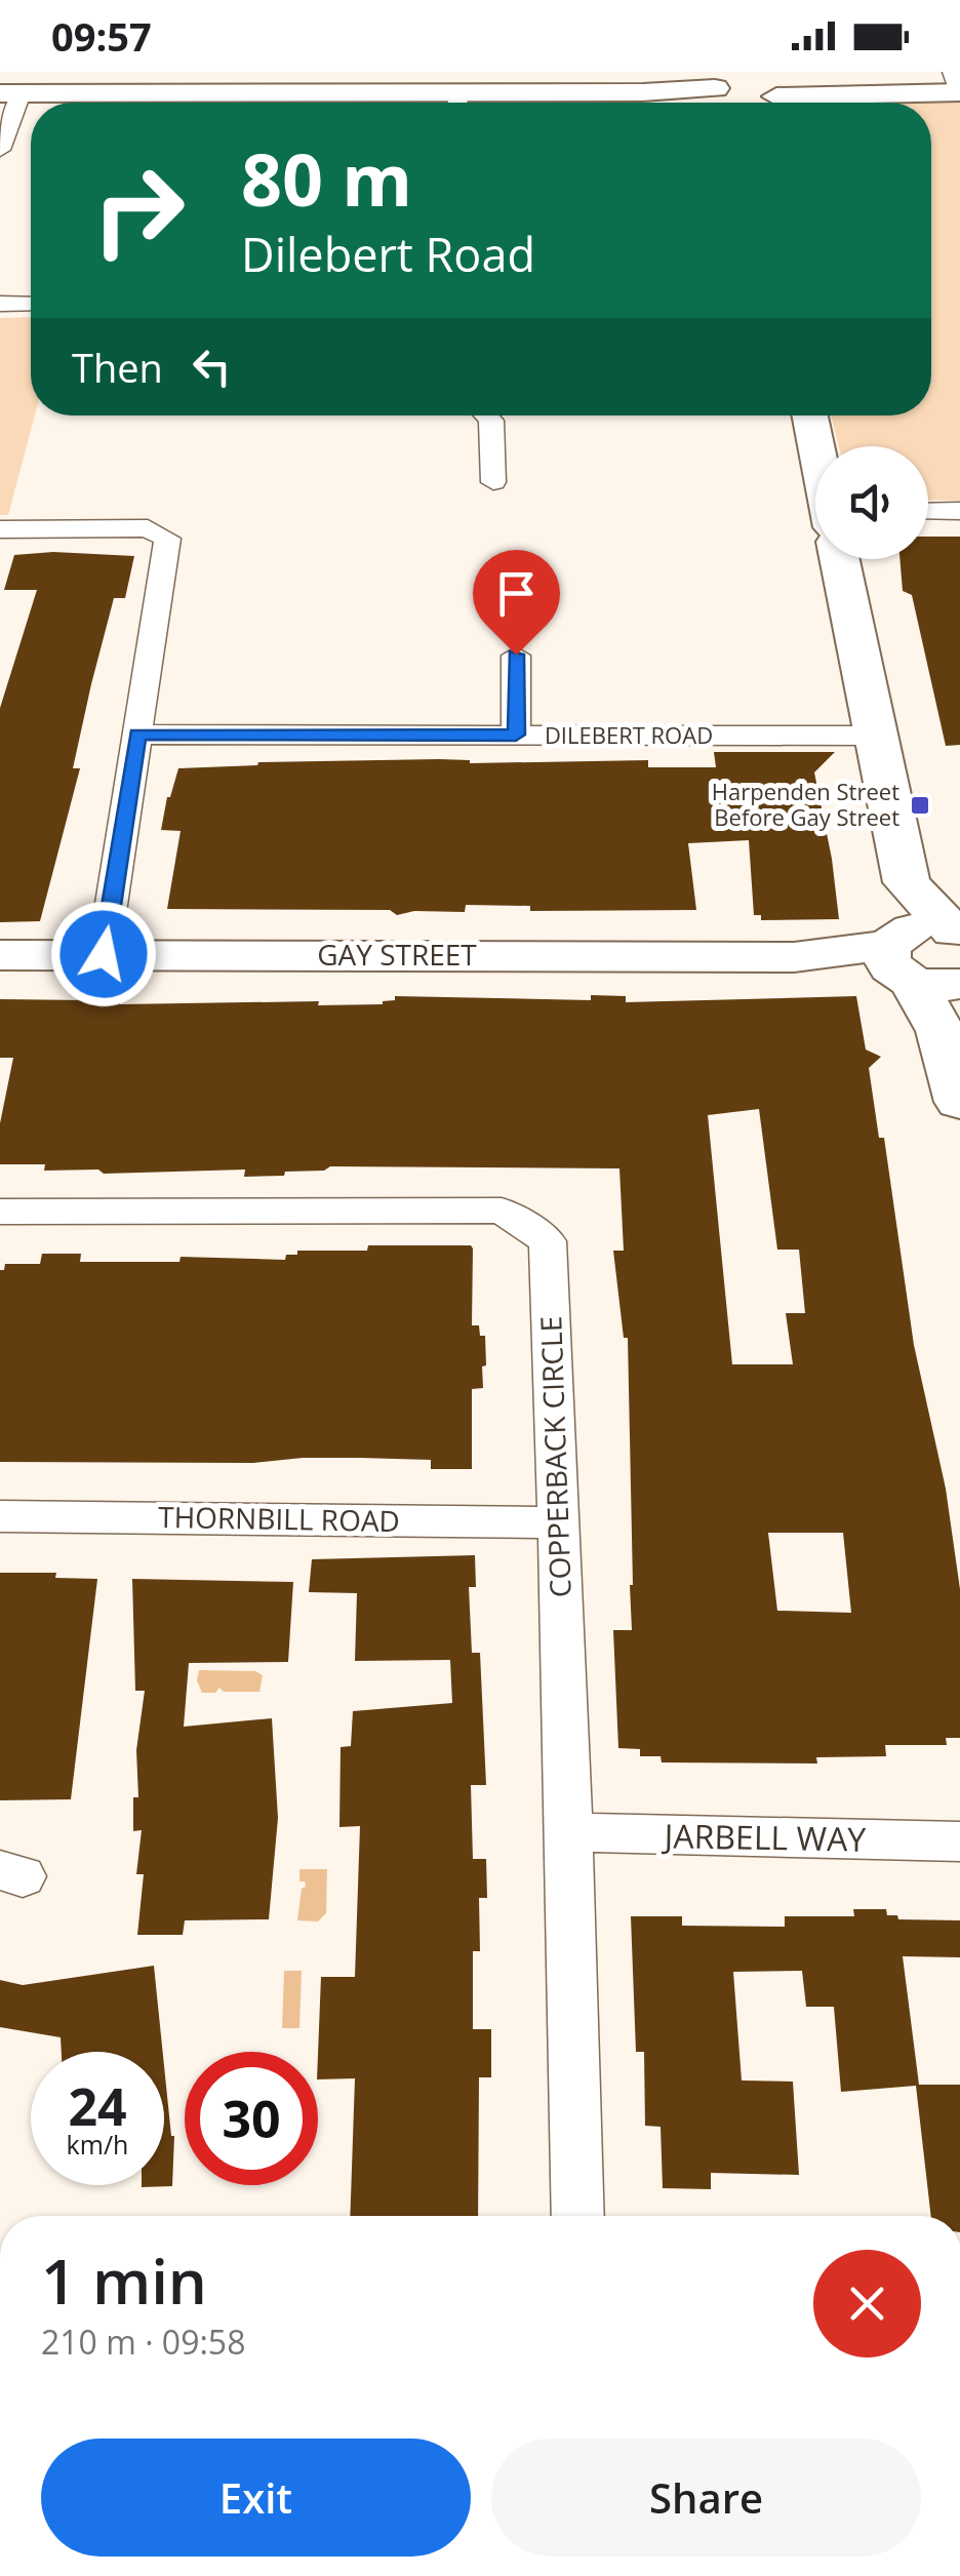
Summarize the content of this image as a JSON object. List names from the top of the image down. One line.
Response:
{"streets":{"street":["DILEBERT ROAD","GAY STREET","COPPERBACK CIRCLE","THORNBILL ROAD","JARBELL WAY"]},"crossings":[["COPPERBACK CIRCLE","THORNBILL ROAD"],["COPPERBACK CIRCLE","JARBELL WAY"]],"places":{"transit":["Harpenden Street Before Gay Street"]},"page":{"status":"09:57","turn":["80 m","Dilebert Road"],"then":"Then","speed":"24 km/h","limit":"30","heading":["1 min","210 m · 09:58"],"buttons":["Exit","Share"]}}
